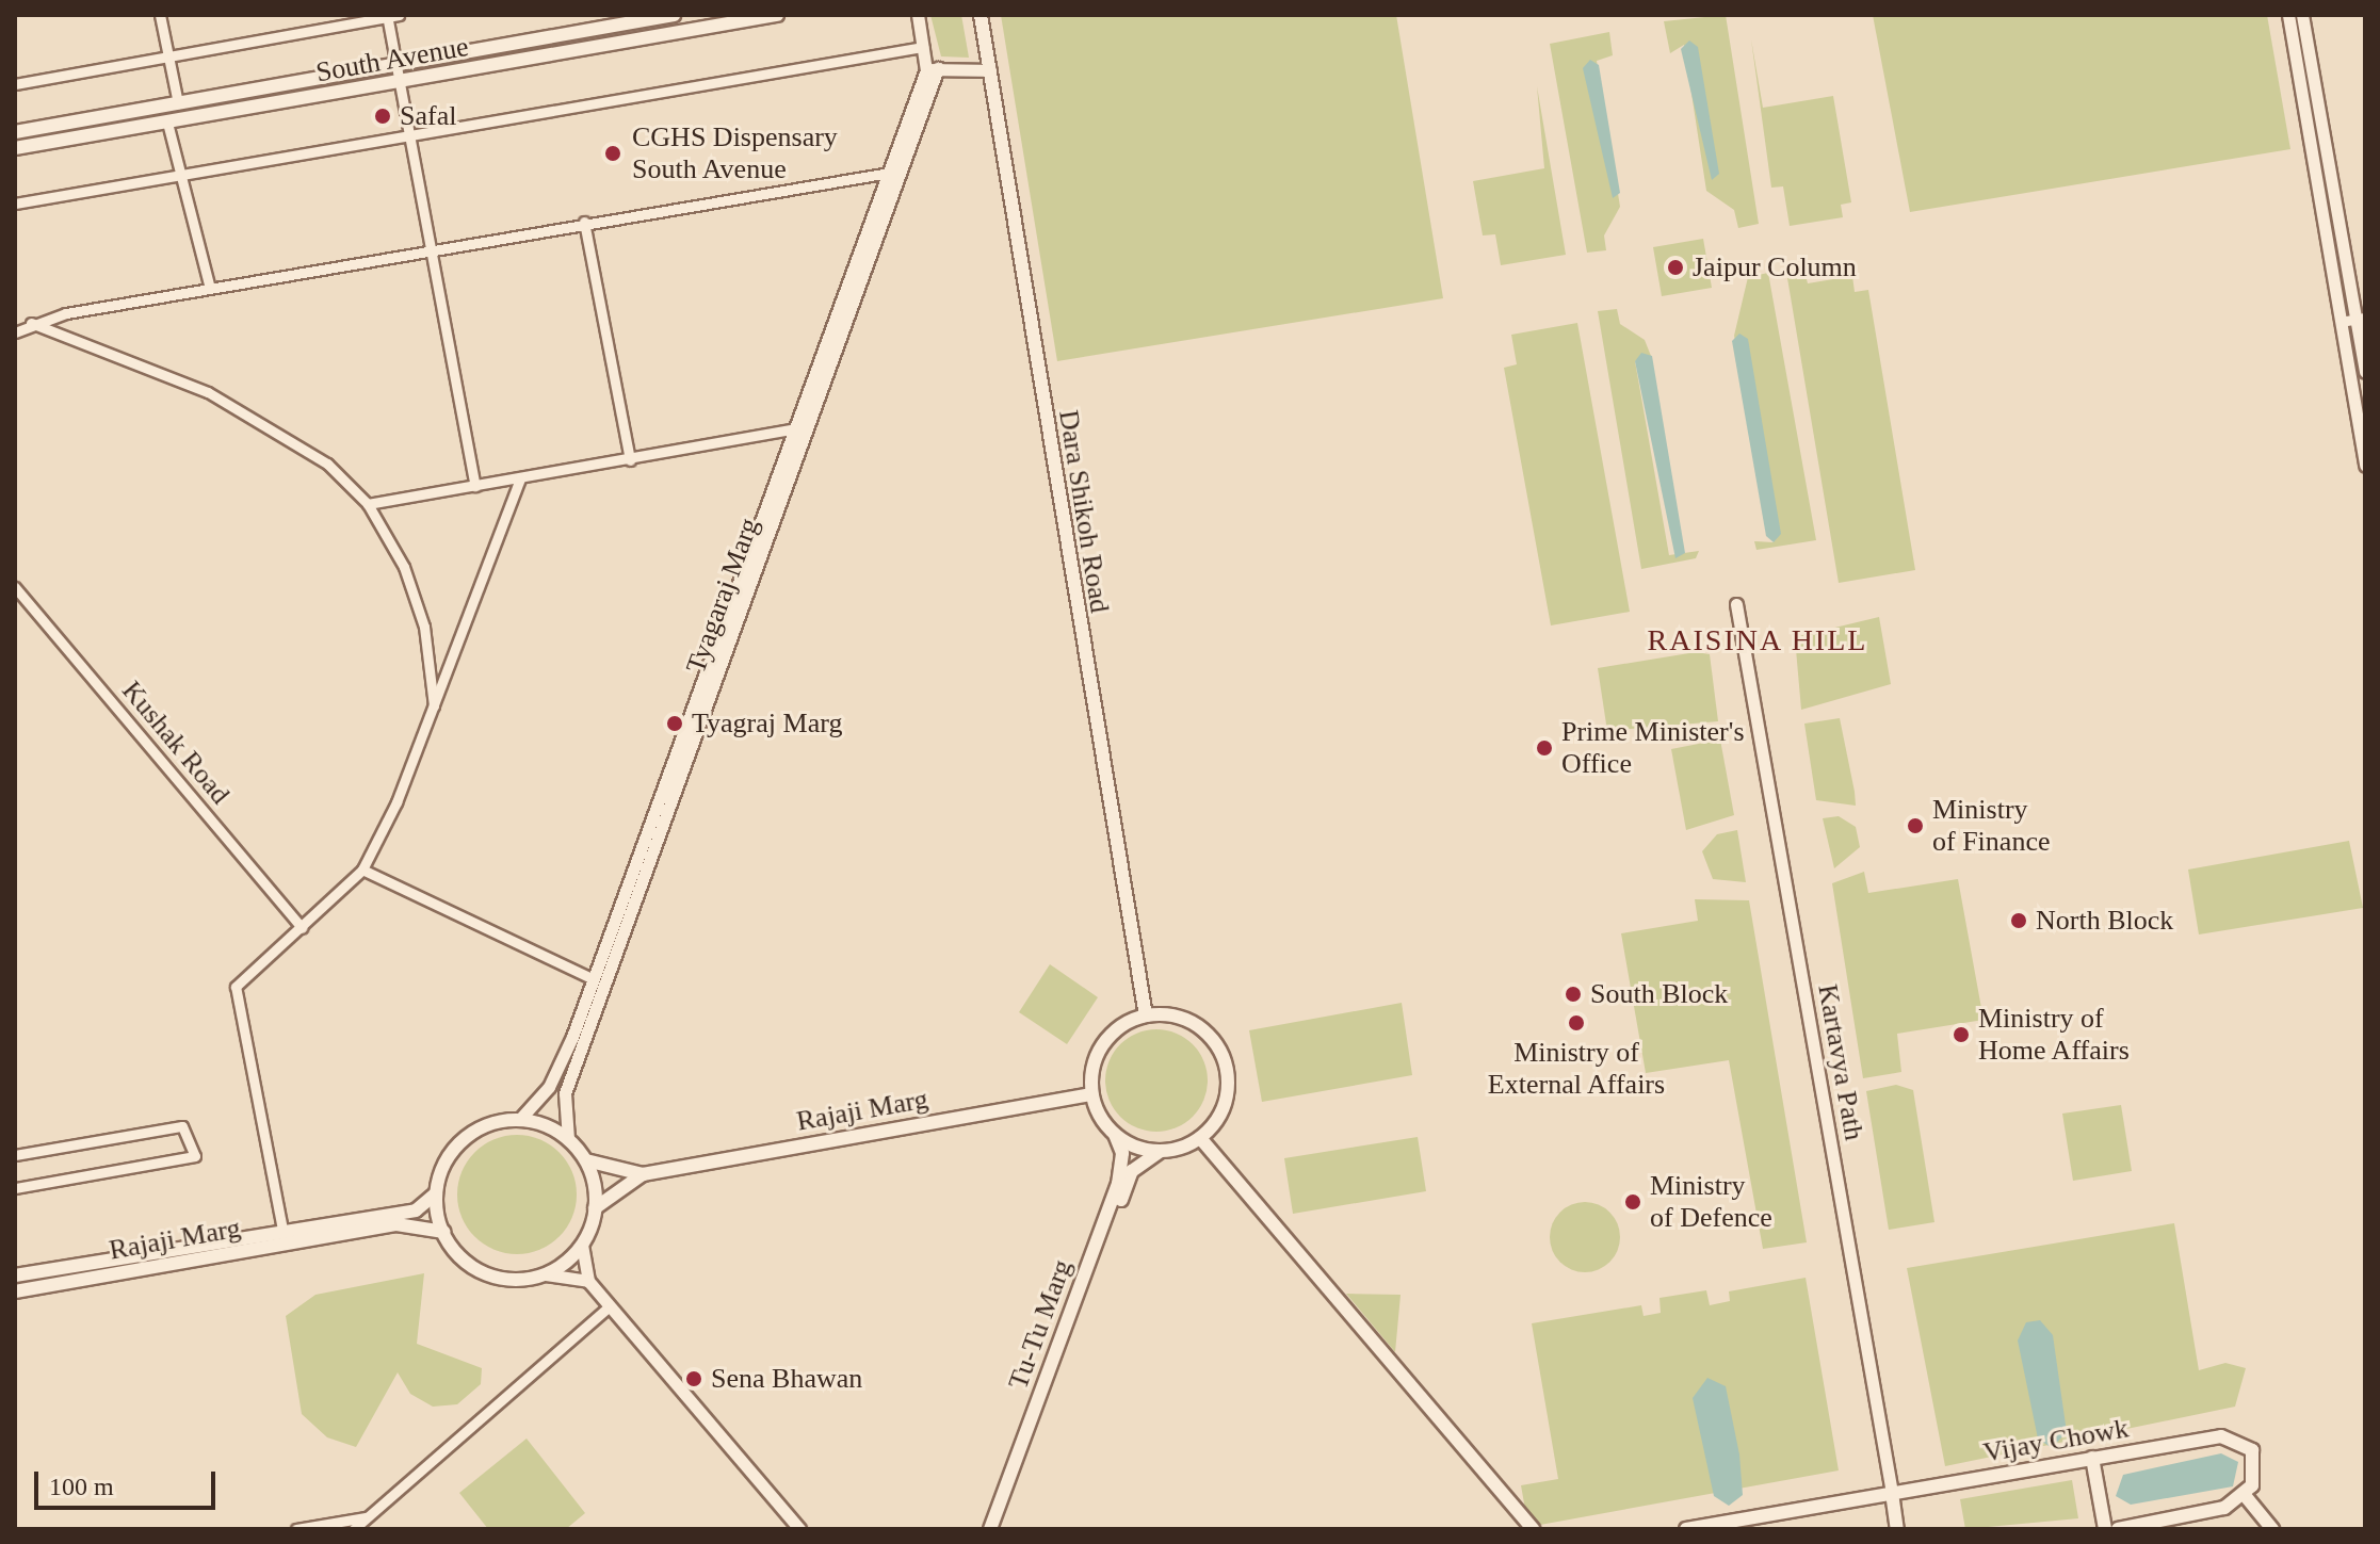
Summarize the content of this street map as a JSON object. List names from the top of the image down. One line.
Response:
{"streets":{"main road":["South Avenue","Dara Shikoh Road","Kartavya Path","Rajaji Marg","Tu-Tu Marg","Vijay Chowk"],"street":["Tyagaraj Marg","Kushak Road"]},"crossings":[["Dara Shikoh Road","Rajaji Marg"],["Dara Shikoh Road","Tu-Tu Marg"],["Tyagaraj Marg","Rajaji Marg"],["Kartavya Path","Vijay Chowk"],["Rajaji Marg","Tu-Tu Marg"]],"districts":["RAISINA HILL"],"places":["Safal","CGHS Dispensary South Avenue","Jaipur Column","Tyagraj Marg","Prime Minister's Office","Ministry of Finance","North Block","South Block","Ministry of External Affairs","Ministry of Home Affairs","Ministry of Defence","Sena Bhawan"],"scale_bar":"100 m"}
